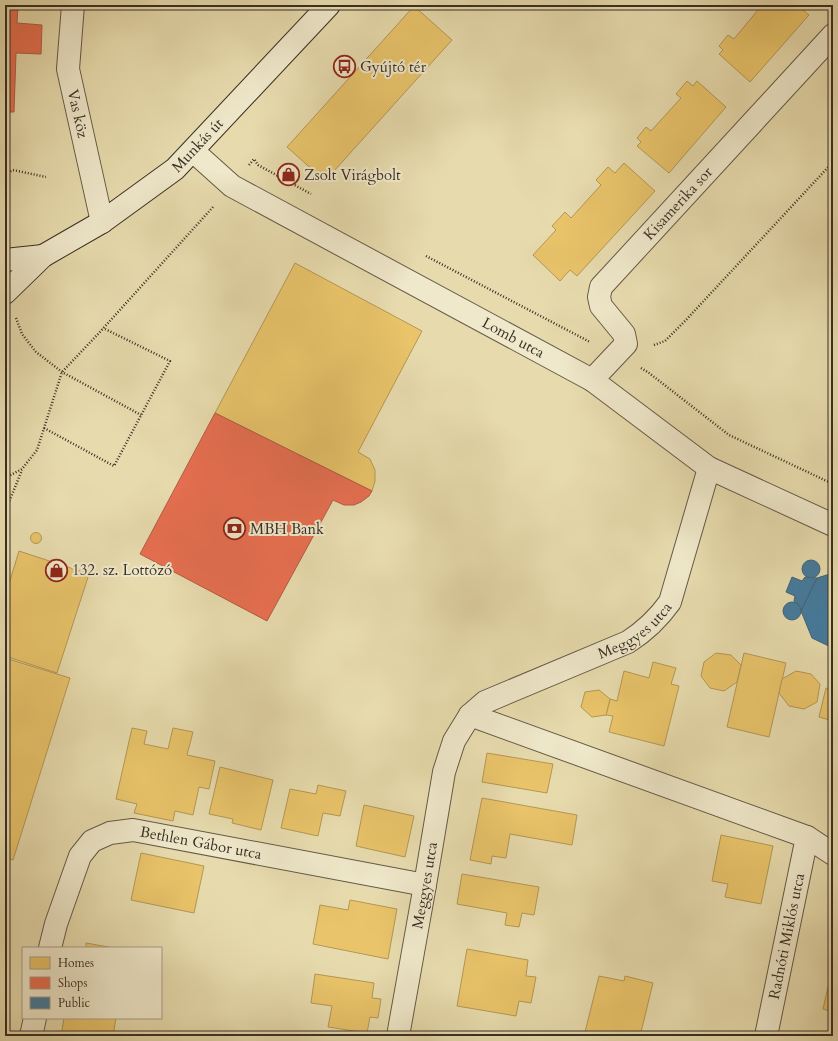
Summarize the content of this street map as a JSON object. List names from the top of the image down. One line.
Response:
{"streets":{"street":["Vas köz","Munkás út","Kisamerika sor","Lomb utca","Meggyes utca","Bethlen Gábor utca","Radnóti Miklós utca"]},"crossings":[["Vas köz","Munkás út"],["Munkás út","Lomb utca"],["Lomb utca","Meggyes utca"],["Meggyes utca","Bethlen Gábor utca"]],"places":{"bus stop":["Gyújtó tér"],"shop":["Zsolt Virágbolt","132. sz. Lottózó"],"bank":["MBH Bank"]},"legend":["Homes","Shops","Public"]}
